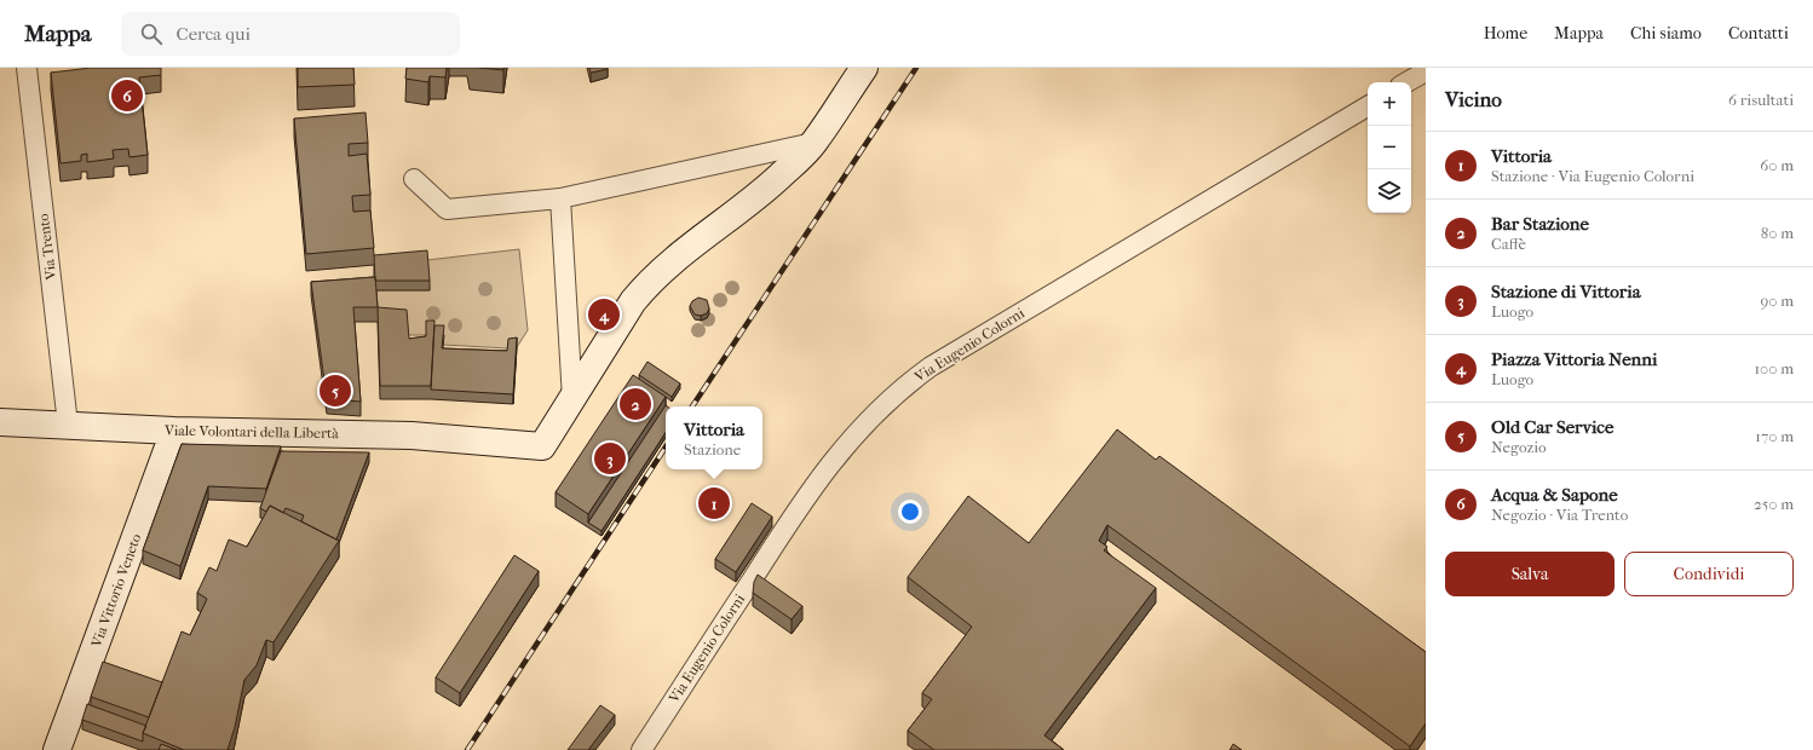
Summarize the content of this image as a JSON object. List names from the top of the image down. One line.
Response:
{"streets":{"street":["Via Trento","Via Eugenio Colorni","Viale Volontari della Libertà","Via Vittorio Veneto"]},"crossings":[["Via Trento","Viale Volontari della Libertà"],["Viale Volontari della Libertà","Via Vittorio Veneto"]],"page":{"header":"Mappa","search":"Cerca qui","nav":["Home","Mappa","Chi siamo","Contatti"],"heading":["Vicino","6 risultati"],"pins":["6","4","5","2","3","1"],"map_buttons":["+","−"],"list":[{"mark":"1","name":"Vittoria","note":"Stazione · Via Eugenio Colorni","value":"60 m"},{"mark":"2","name":"Bar Stazione","note":"Caffè","value":"80 m"},{"mark":"3","name":"Stazione di Vittoria","note":"Luogo","value":"90 m"},{"mark":"4","name":"Piazza Vittoria Nenni","note":"Luogo","value":"100 m"},{"mark":"5","name":"Old Car Service","note":"Negozio","value":"170 m"},{"mark":"6","name":"Acqua & Sapone","note":"Negozio · Via Trento","value":"250 m"}],"popup":["Vittoria","Stazione"],"buttons":["Salva","Condividi"]}}
